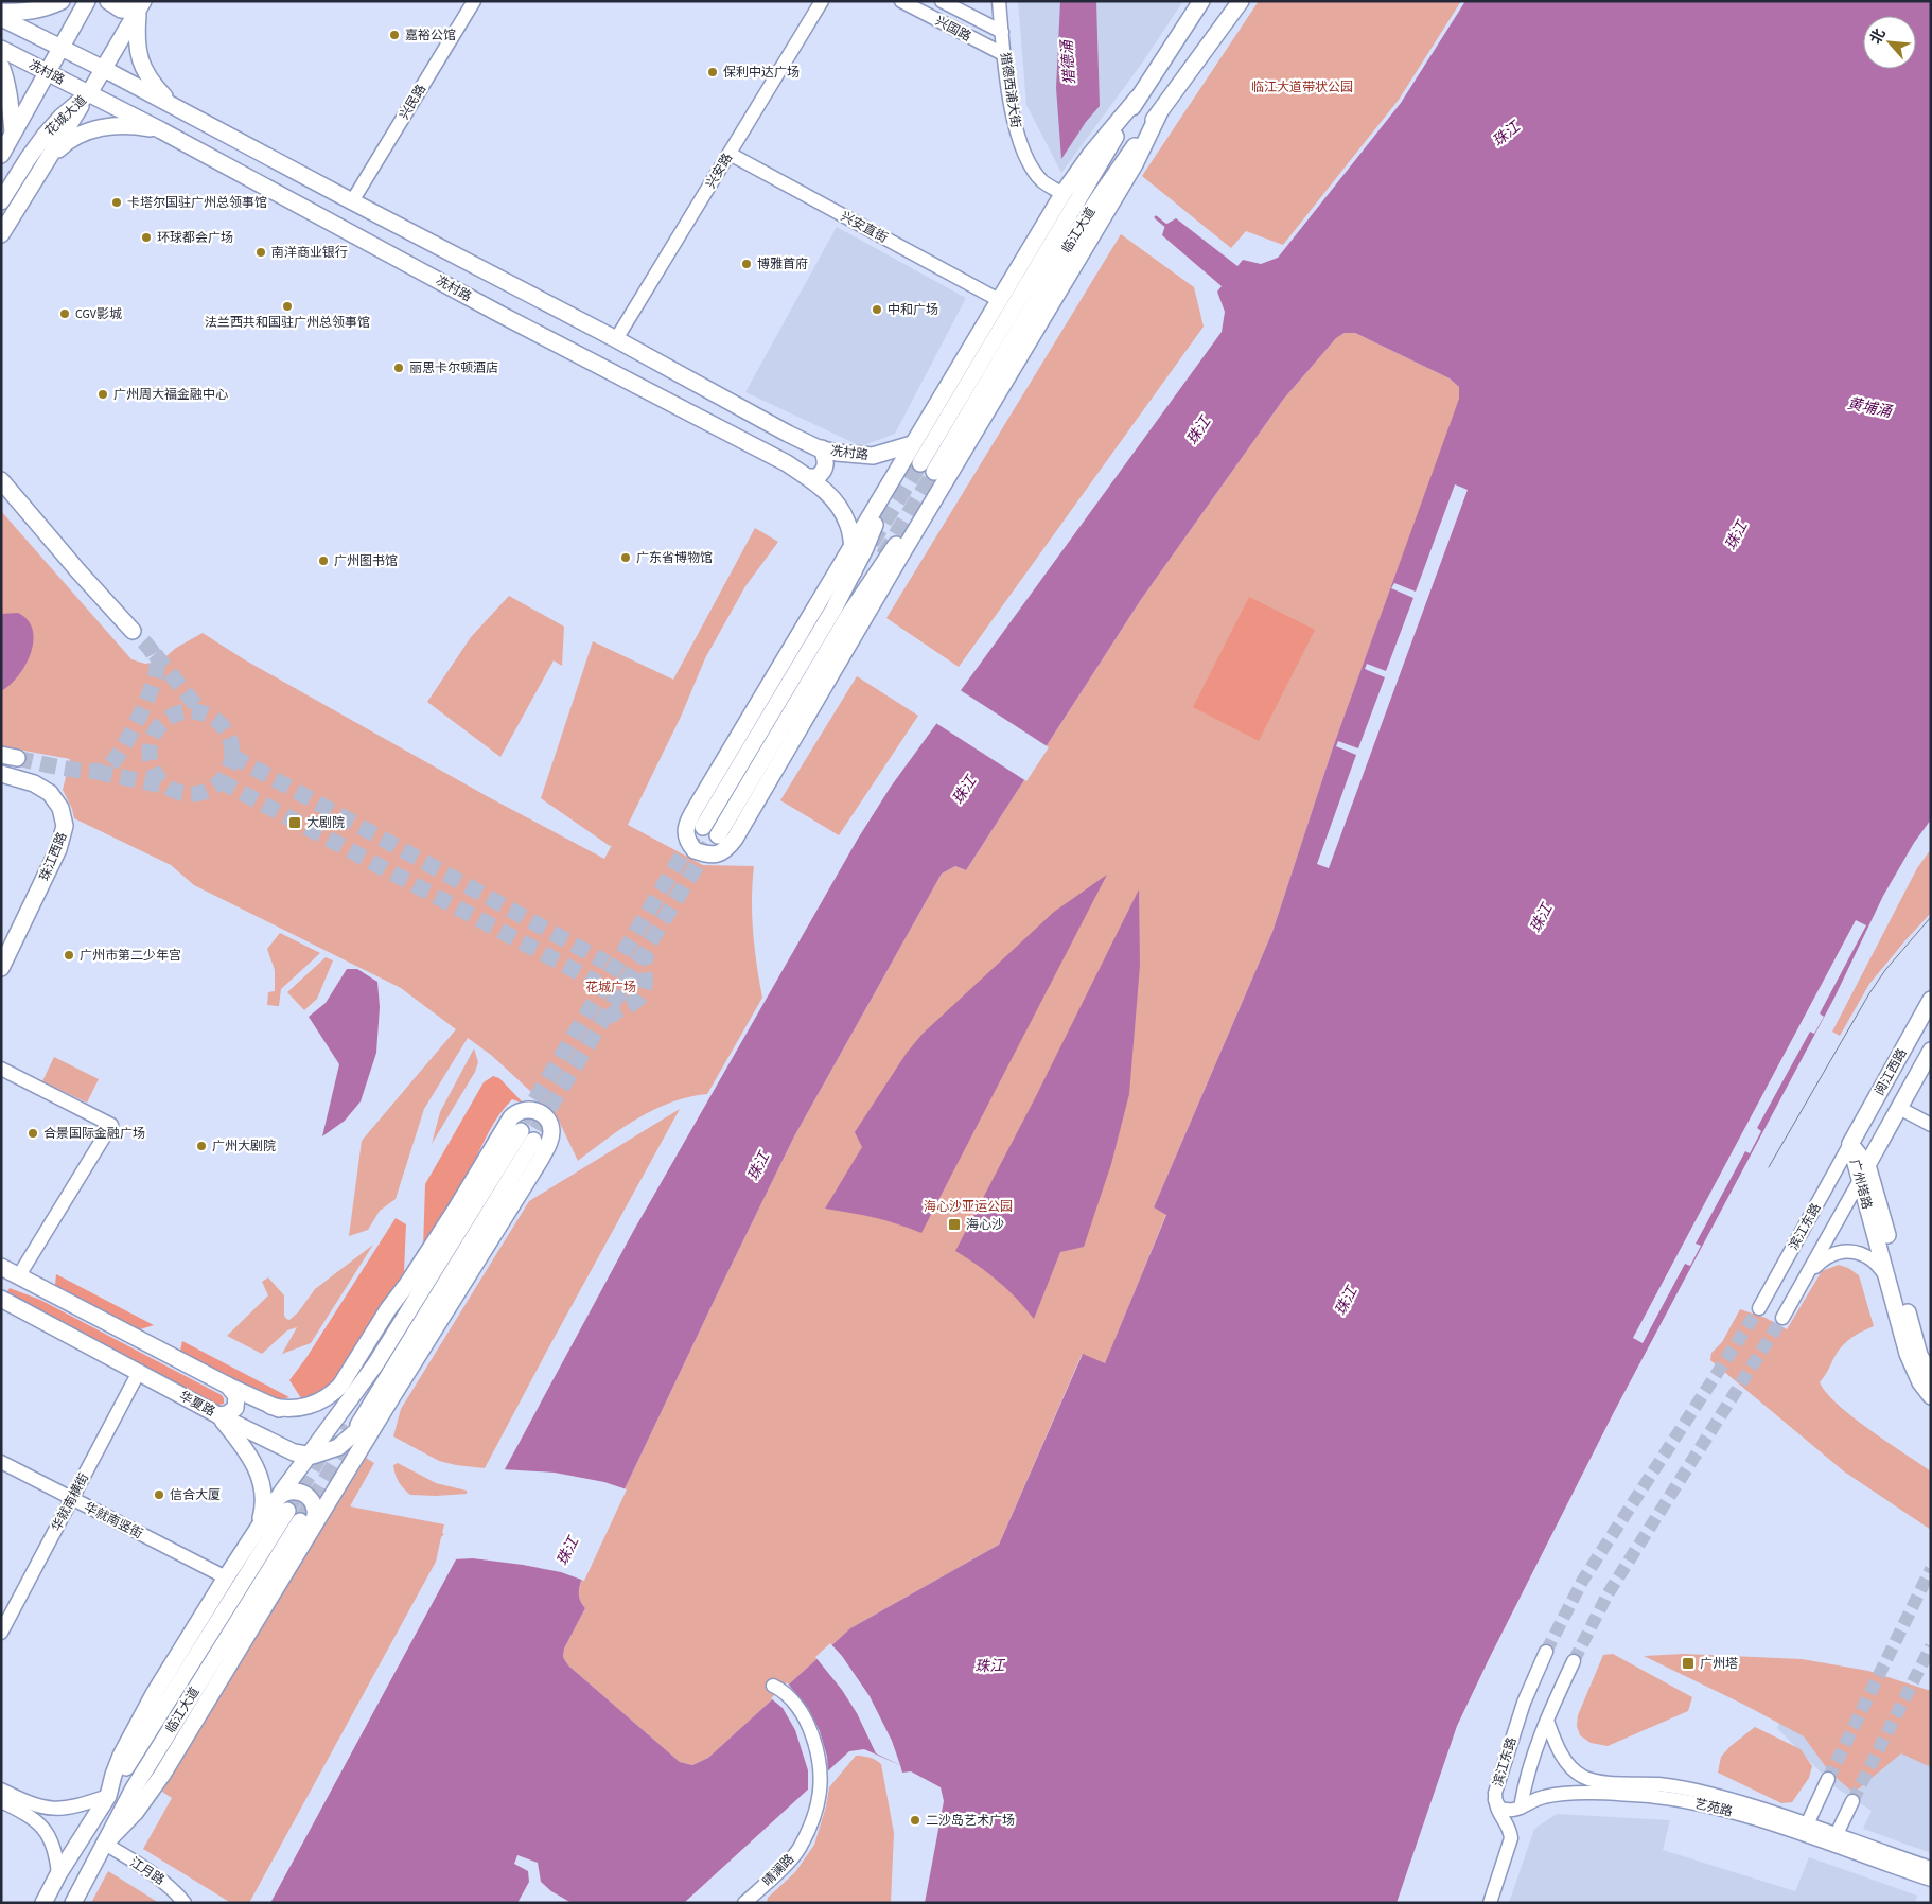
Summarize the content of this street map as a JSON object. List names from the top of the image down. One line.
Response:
{"streets":{"main road":["冼村路","花城大道","临江大道","珠江西路","阅江西路","广州塔路","华夏路"],"street":["兴国路","猎德西浦大街","兴民路","兴安路","兴安直街","滨江东路","华就南横街","华就南竖街","艺苑路","晴澜路","江月路"]},"crossings":[["兴国路","猎德西浦大街"],["冼村路","兴民路"],["冼村路","花城大道"],["冼村路","兴安路"],["兴安路","兴安直街"],["阅江西路","广州塔路"],["阅江西路","滨江东路"],["广州塔路","滨江东路"],["华夏路","华就南横街"],["华就南横街","华就南竖街"]],"water":["猎德涌","珠江","黄埔涌"],"parks":["临江大道带状公园","花城广场","海心沙亚运公园"],"places":{"other":["嘉裕公馆","保利中达广场","卡塔尔国驻广州总领事馆","环球都会广场","南洋商业银行","博雅首府","法兰西共和国驻广州总领事馆","中和广场","CGV影城","丽思卡尔顿酒店","广州周大福金融中心","广东省博物馆","广州图书馆","广州市第二少年宫","合景国际金融广场","广州大剧院","信合大厦","二沙岛艺术广场"],"transit":["大剧院","海心沙","广州塔"]},"north":"top left"}
